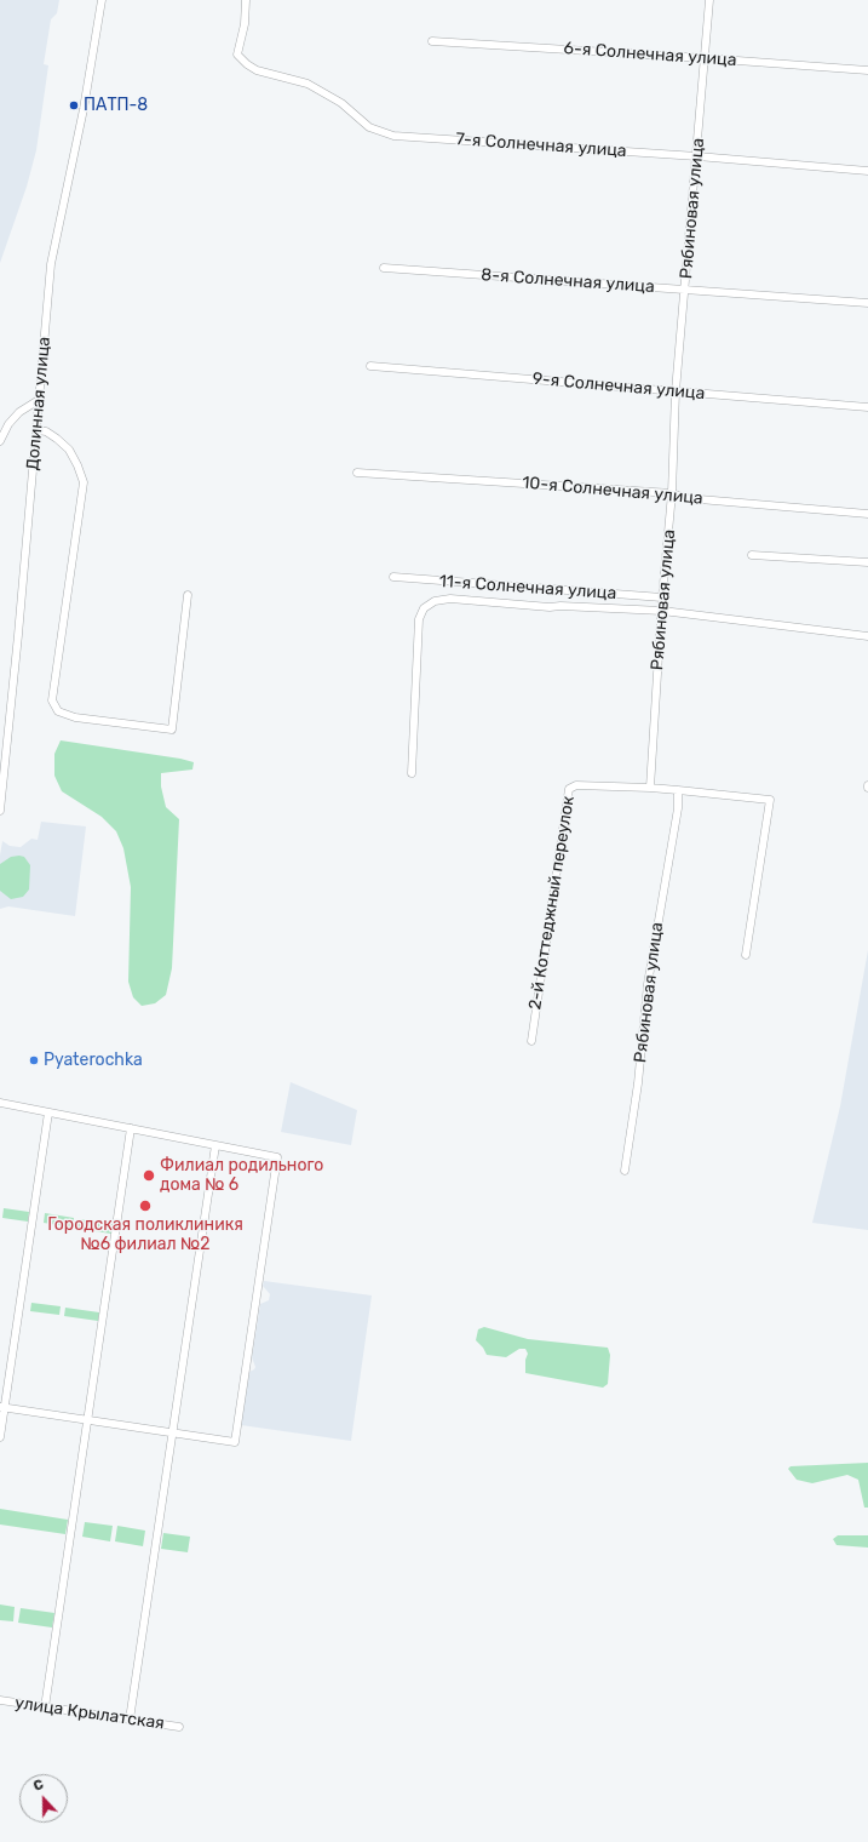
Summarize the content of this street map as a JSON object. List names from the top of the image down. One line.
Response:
{"streets":{"street":["6-я Солнечная улица","7-я Солнечная улица","Рябиновая улица","8-я Солнечная улица","9-я Солнечная улица","Долинная улица","10-я Солнечная улица","11-я Солнечная улица","2-й Коттеджный переулок","улица Крылатская"]},"crossings":[["6-я Солнечная улица","Рябиновая улица"],["7-я Солнечная улица","Рябиновая улица"],["Рябиновая улица","8-я Солнечная улица"],["Рябиновая улица","9-я Солнечная улица"],["Рябиновая улица","10-я Солнечная улица"],["Рябиновая улица","11-я Солнечная улица"],["Рябиновая улица","2-й Коттеджный переулок"]],"places":["ПАТП-8","Pyaterochka","Филиал родильного дома № 6","Городская поликлиникя №6 филиал №2"],"north":"top"}
